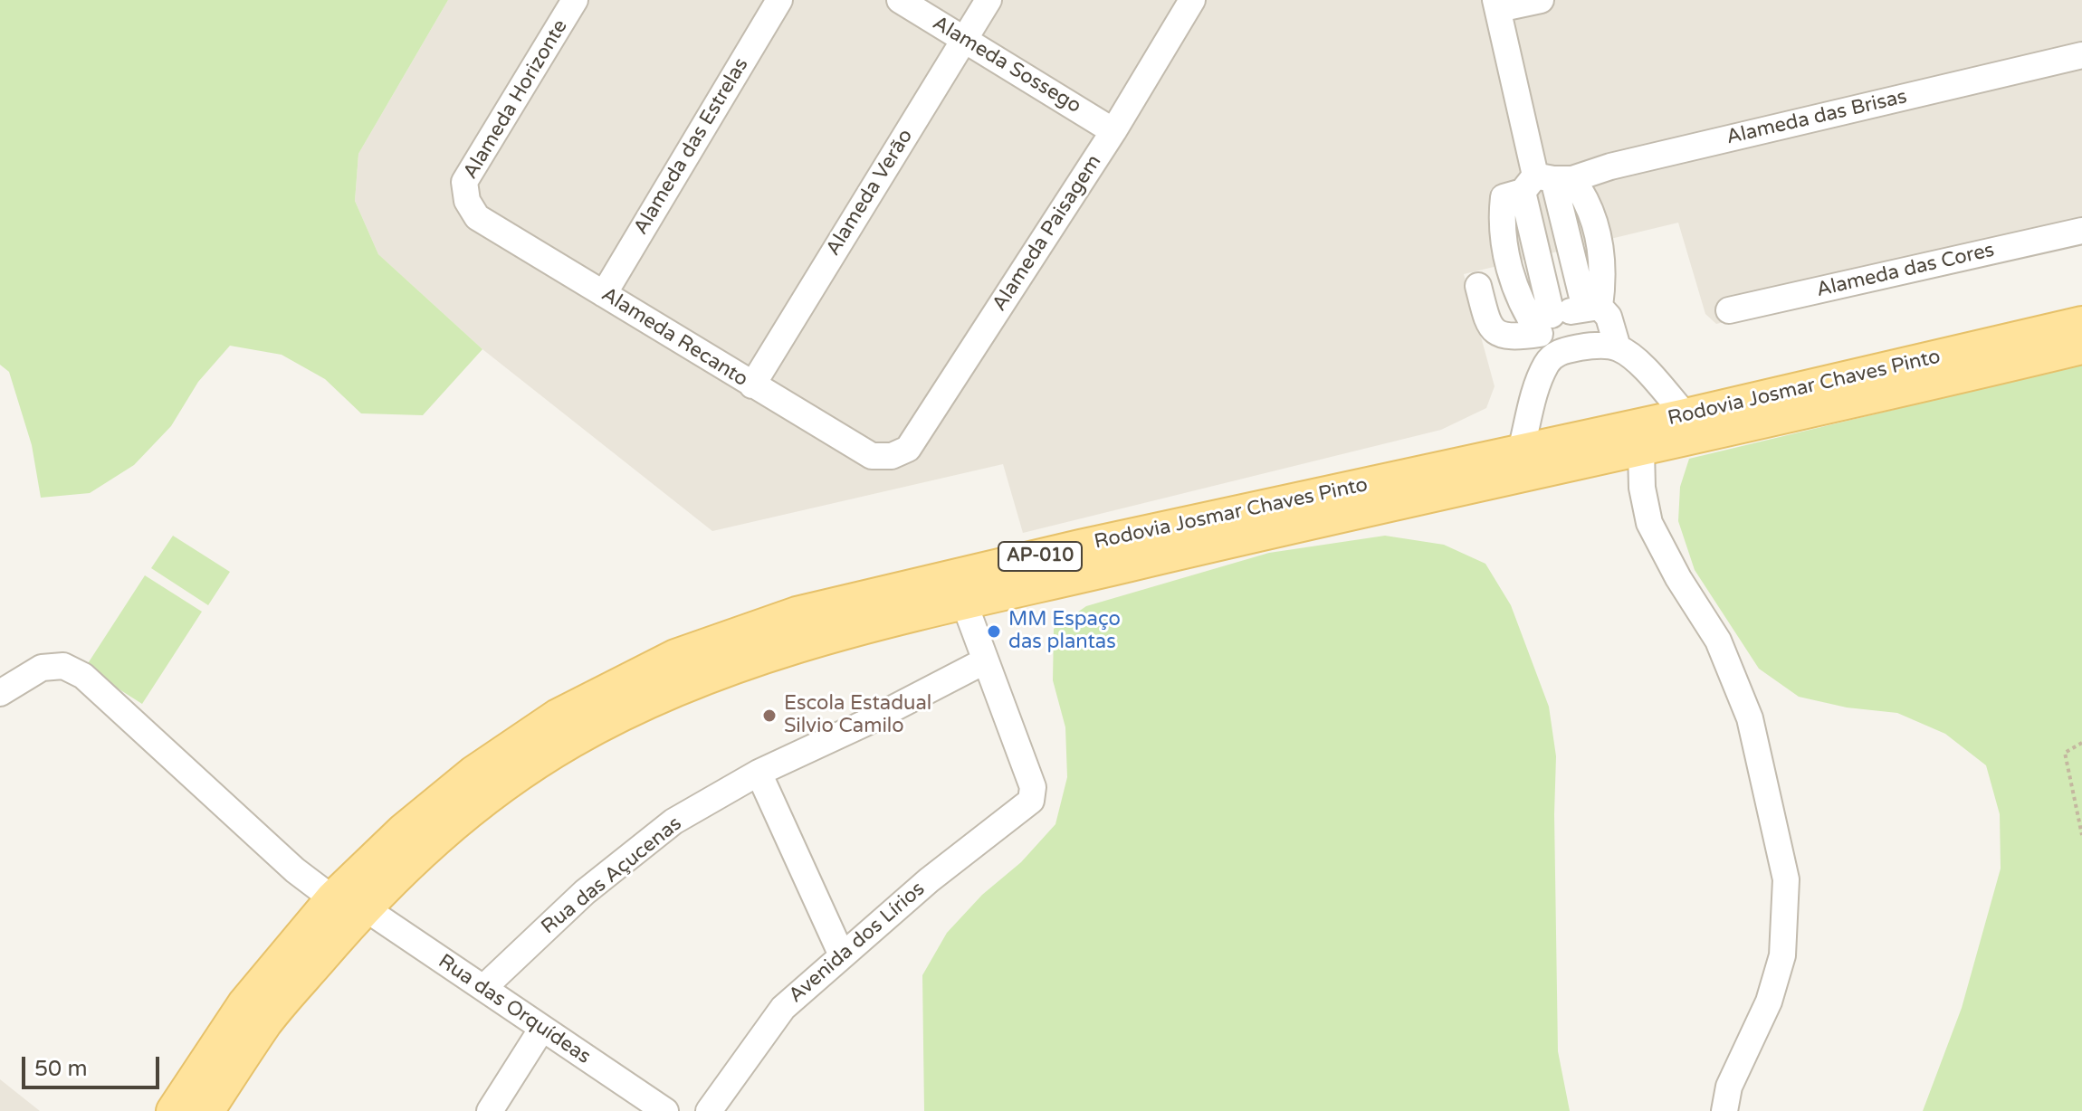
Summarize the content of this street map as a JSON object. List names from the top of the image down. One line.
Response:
{"streets":{"main road":["Rodovia Josmar Chaves Pinto","AP-010"],"street":["Alameda Sossego","Alameda Horizonte","Alameda das Brisas","Alameda das Estrelas","Alameda Verão","Alameda Paisagem","Alameda das Cores","Alameda Recanto","Rua das Açucenas","Avenida dos Lírios","Rua das Orquídeas"]},"crossings":[["Alameda Sossego","Alameda Verão"],["Alameda Sossego","Alameda Paisagem"],["Alameda Horizonte","Alameda Recanto"],["Alameda das Estrelas","Alameda Recanto"],["Alameda Verão","Alameda Recanto"],["Alameda Paisagem","Alameda Recanto"],["Rodovia Josmar Chaves Pinto","Rua das Orquídeas"],["Rua das Açucenas","Avenida dos Lírios"],["Rua das Açucenas","Rua das Orquídeas"]],"places":["MM Espaço das plantas","Escola Estadual Silvio Camilo"],"scale_bar":"50 m"}
